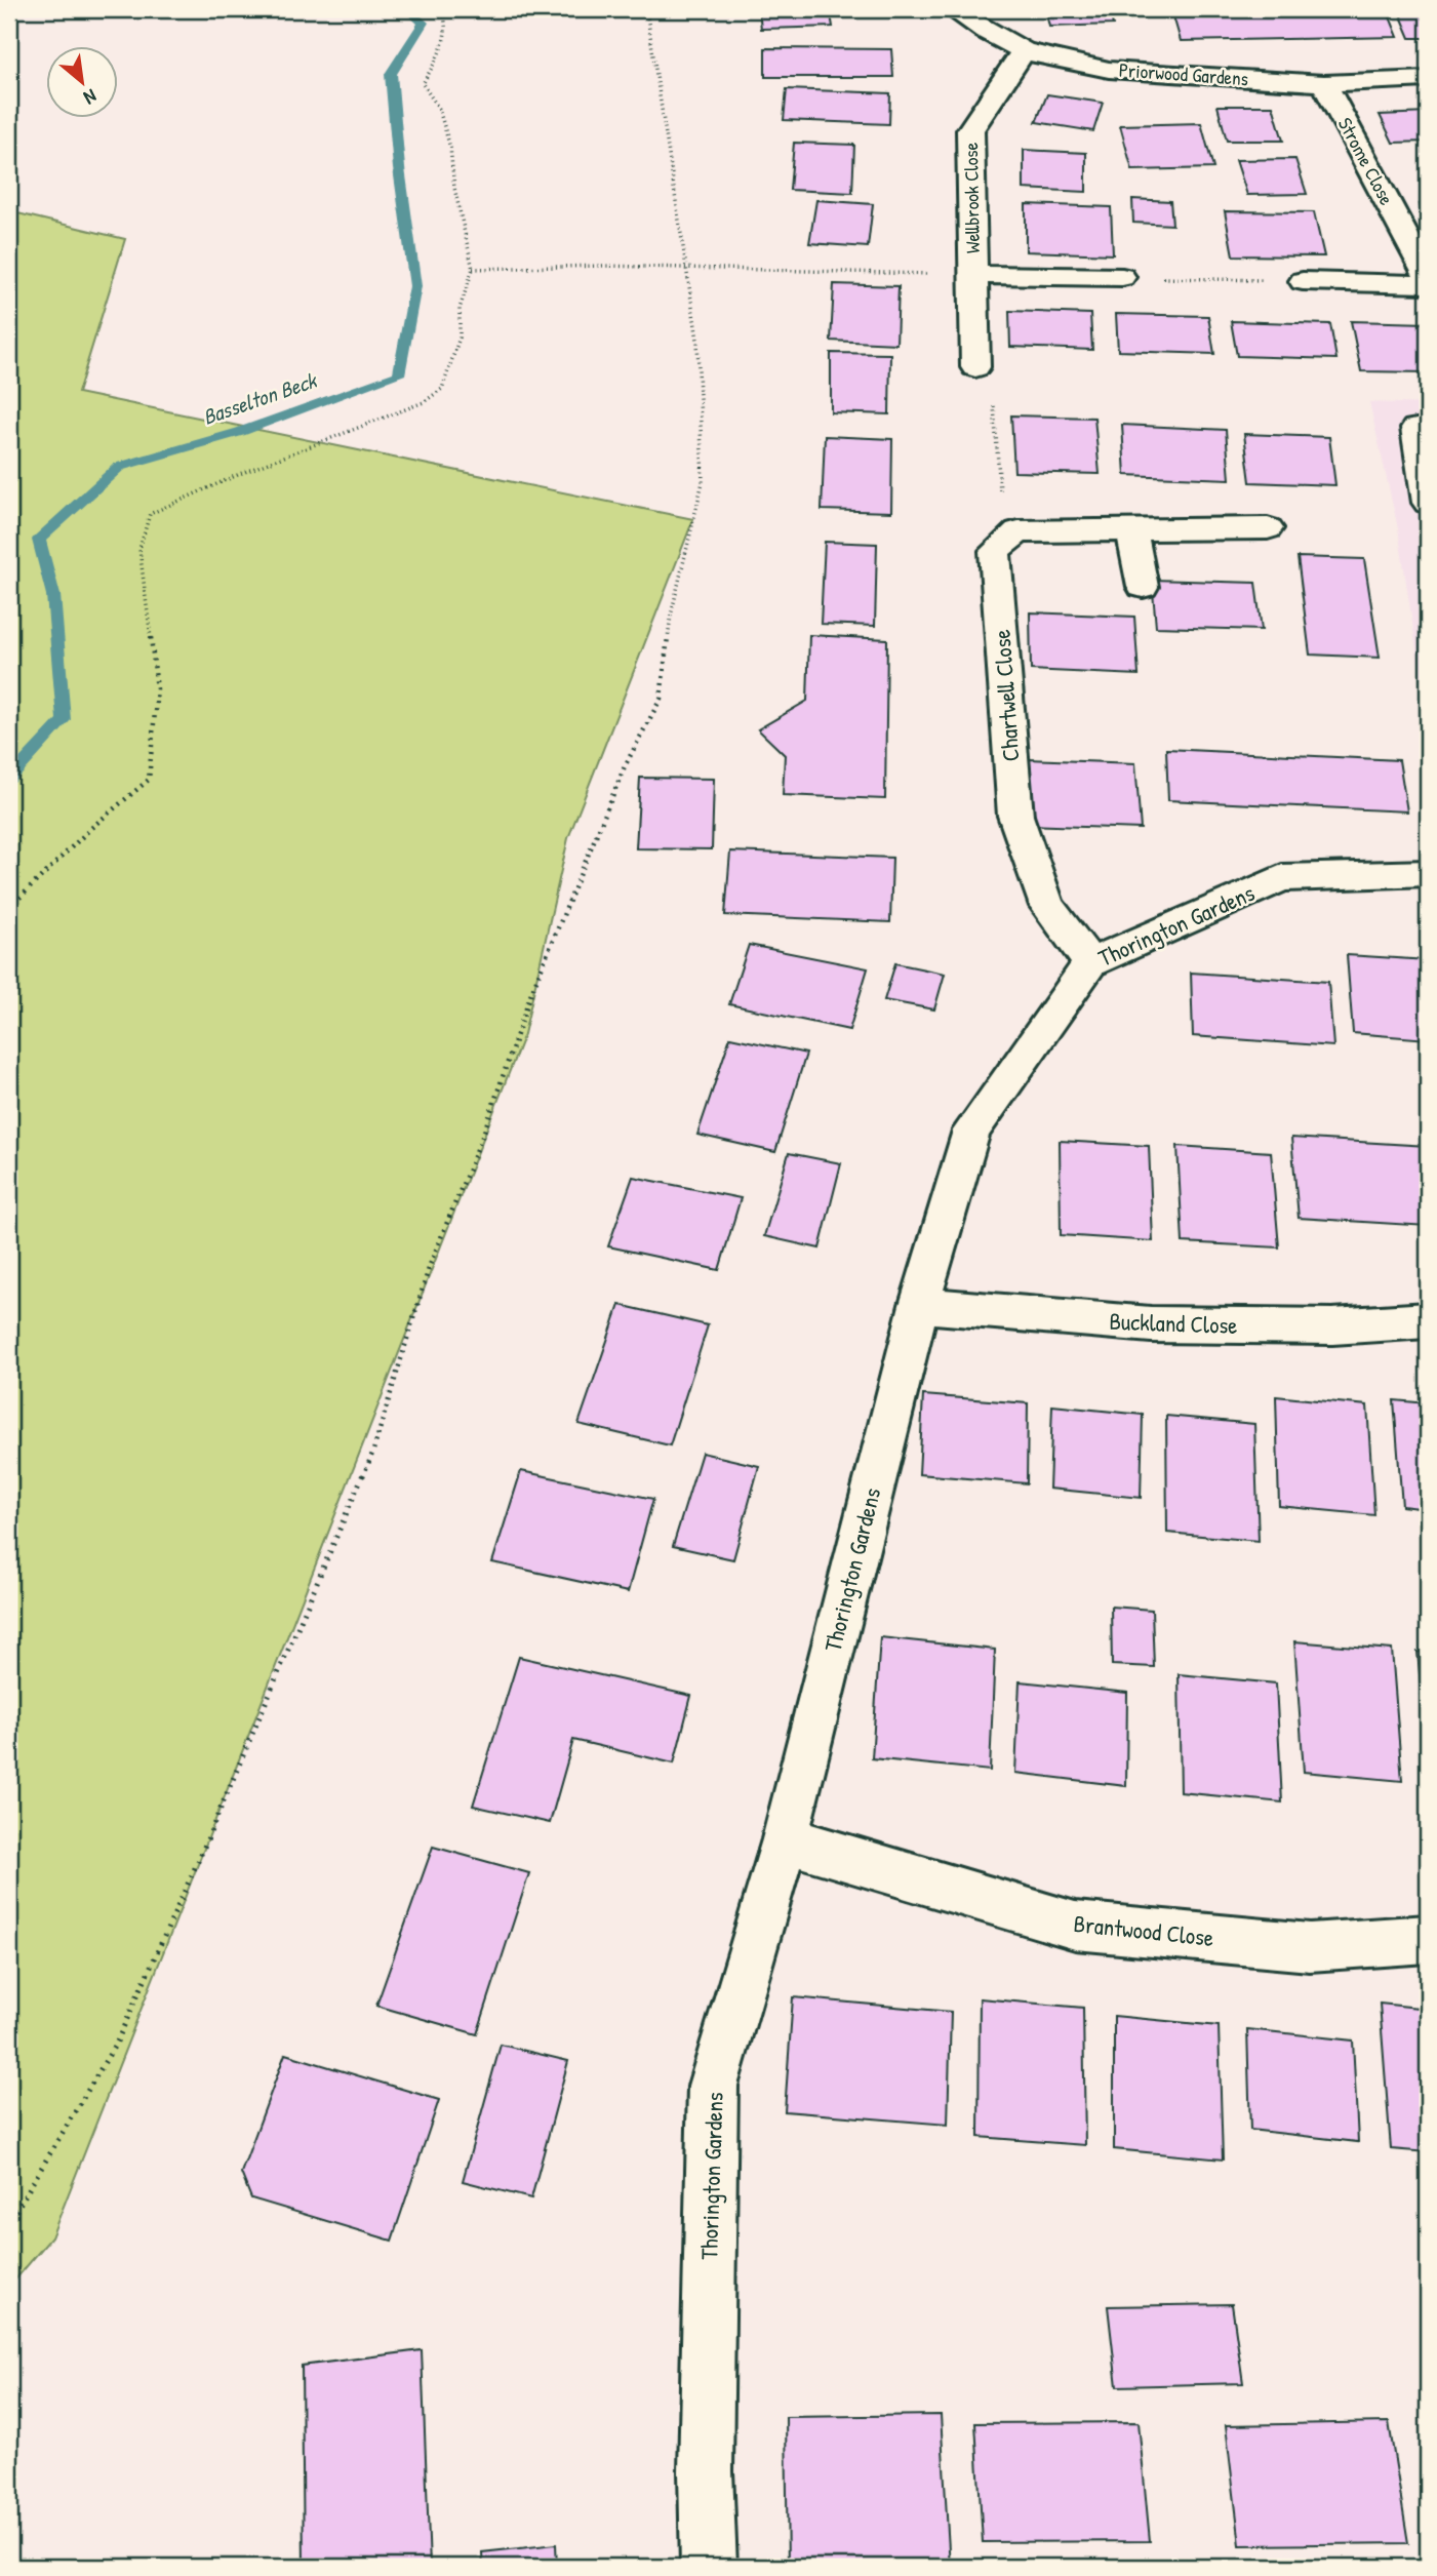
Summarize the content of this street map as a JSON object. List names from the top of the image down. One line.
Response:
{"streets":{"street":["Priorwood Gardens","Strome Close","Wellbrook Close","Chartwell Close","Thorington Gardens","Buckland Close","Brantwood Close"]},"crossings":[["Priorwood Gardens","Strome Close"],["Priorwood Gardens","Wellbrook Close"],["Chartwell Close","Thorington Gardens"],["Thorington Gardens","Buckland Close"],["Thorington Gardens","Brantwood Close"]],"water":["Basselton Beck"],"north":"bottom right"}
